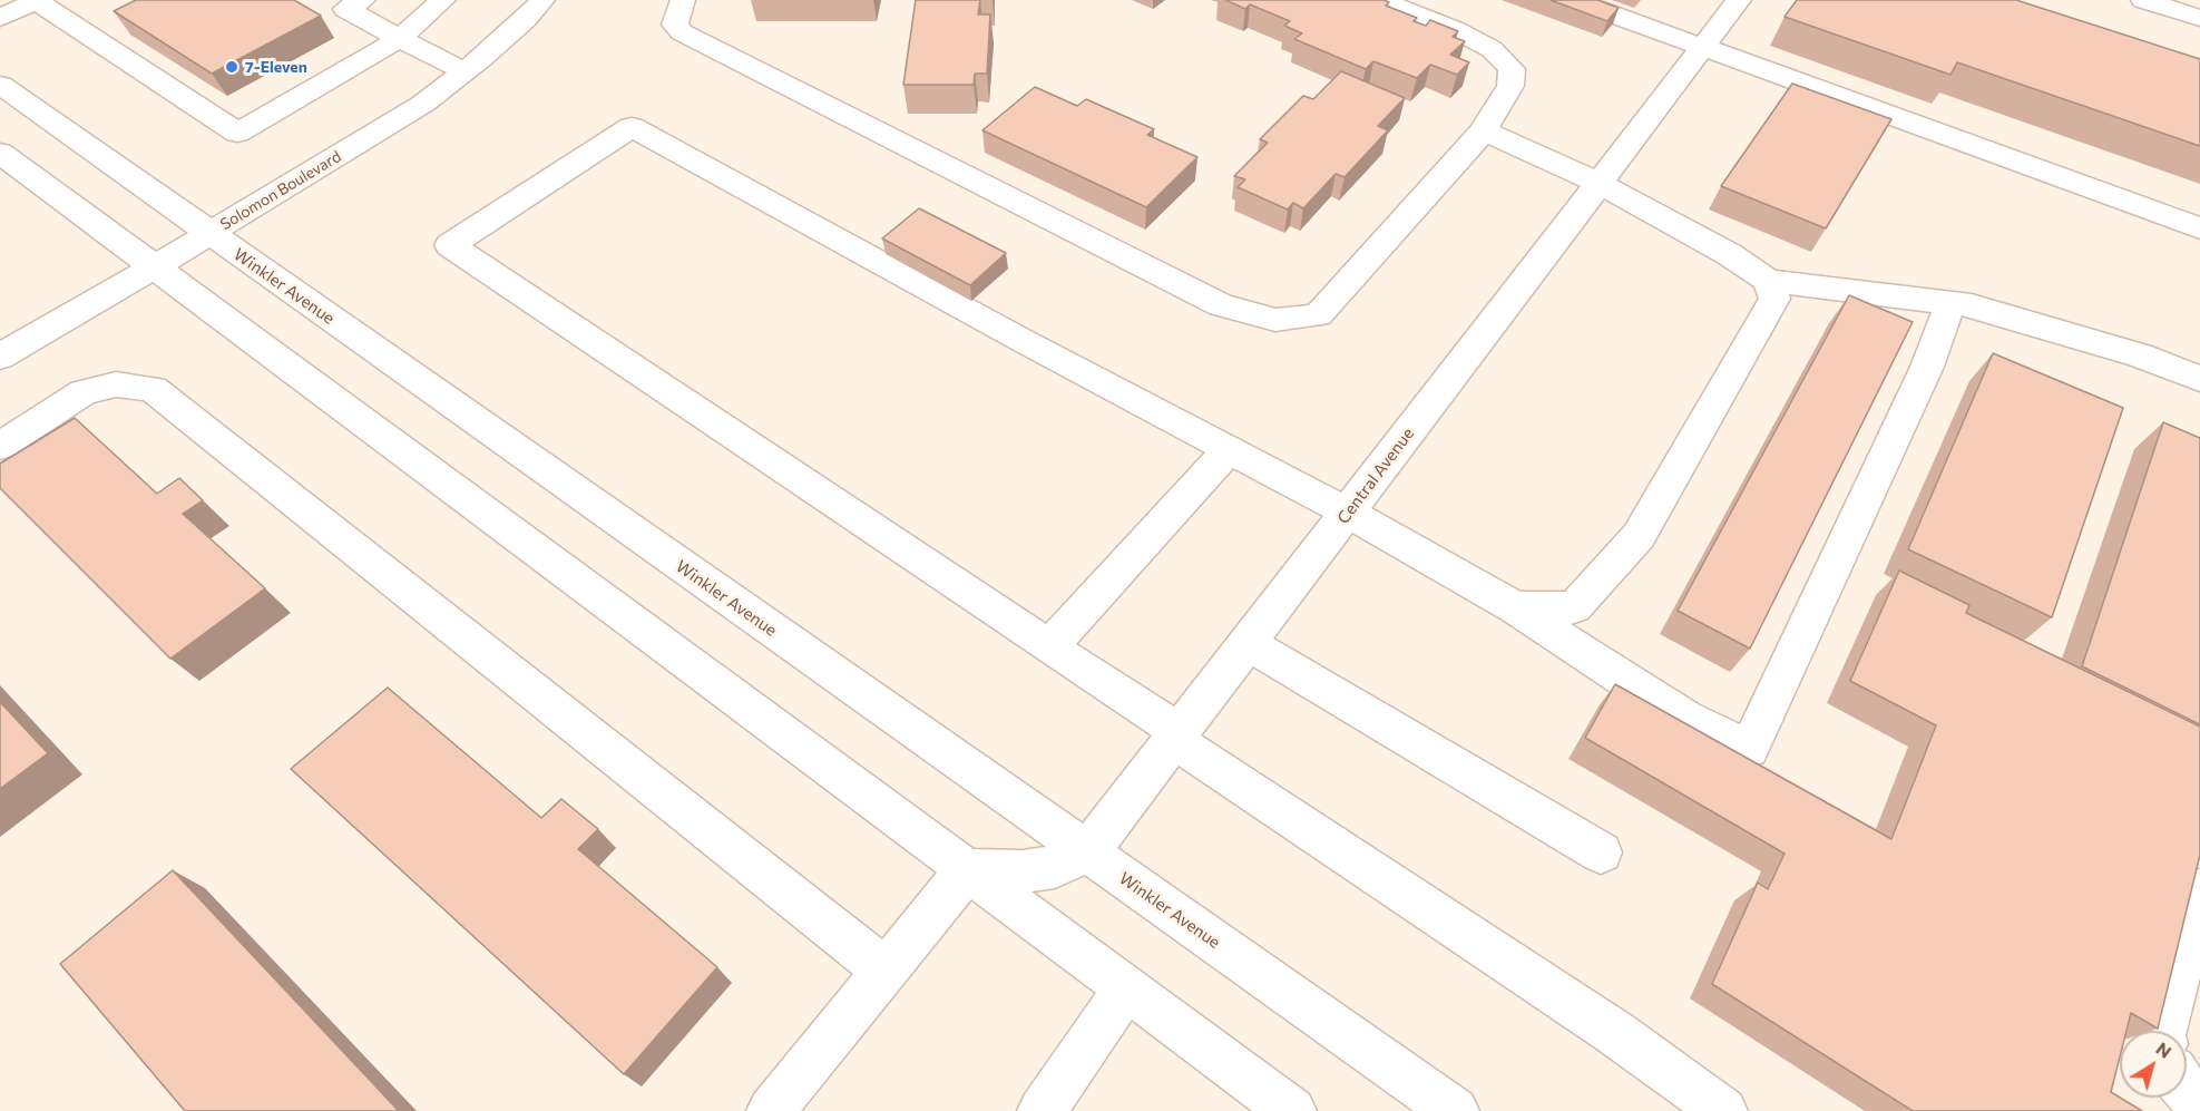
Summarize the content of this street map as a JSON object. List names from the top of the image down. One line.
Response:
{"streets":{"street":["Solomon Boulevard","Winkler Avenue","Central Avenue"]},"crossings":[["Solomon Boulevard","Winkler Avenue"],["Winkler Avenue","Central Avenue"]],"places":["7-Eleven"],"north":"top right"}
